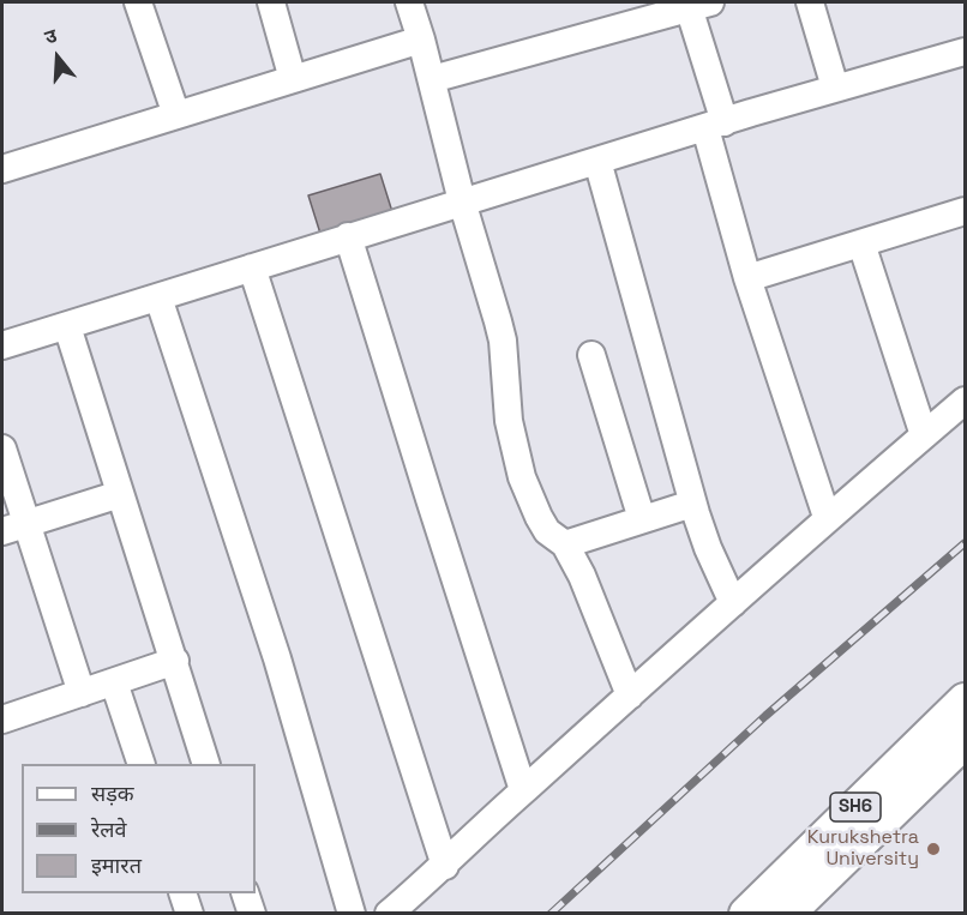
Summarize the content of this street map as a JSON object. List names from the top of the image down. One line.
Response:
{"streets":{"main road":["SH6"]},"places":["Kurukshetra University"],"legend":["सड़क","रेलवे","इमारत"],"north":"top"}
